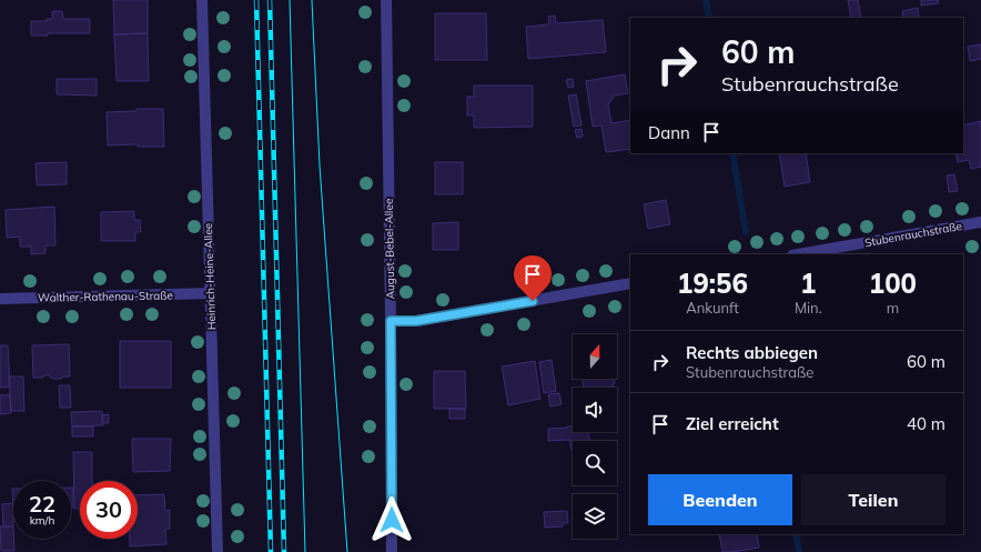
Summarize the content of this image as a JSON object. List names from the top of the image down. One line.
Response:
{"streets":{"street":["Stubenrauchstraße","August-Bebel-Allee","Heinrich-Heine-Allee","Walther-Rathenau-Straße"]},"crossings":[["Heinrich-Heine-Allee","Walther-Rathenau-Straße"]],"north":"top","page":{"turn":["60 m","Stubenrauchstraße"],"then":"Dann","eta":["19:56","Ankunft","1","Min.","100","m"],"list":[{"name":"Rechts abbiegen","note":"Stubenrauchstraße","value":"60 m"},{"name":"Ziel erreicht","value":"40 m"}],"buttons":["Beenden","Teilen"],"speed":"22 km/h","limit":"30"}}
